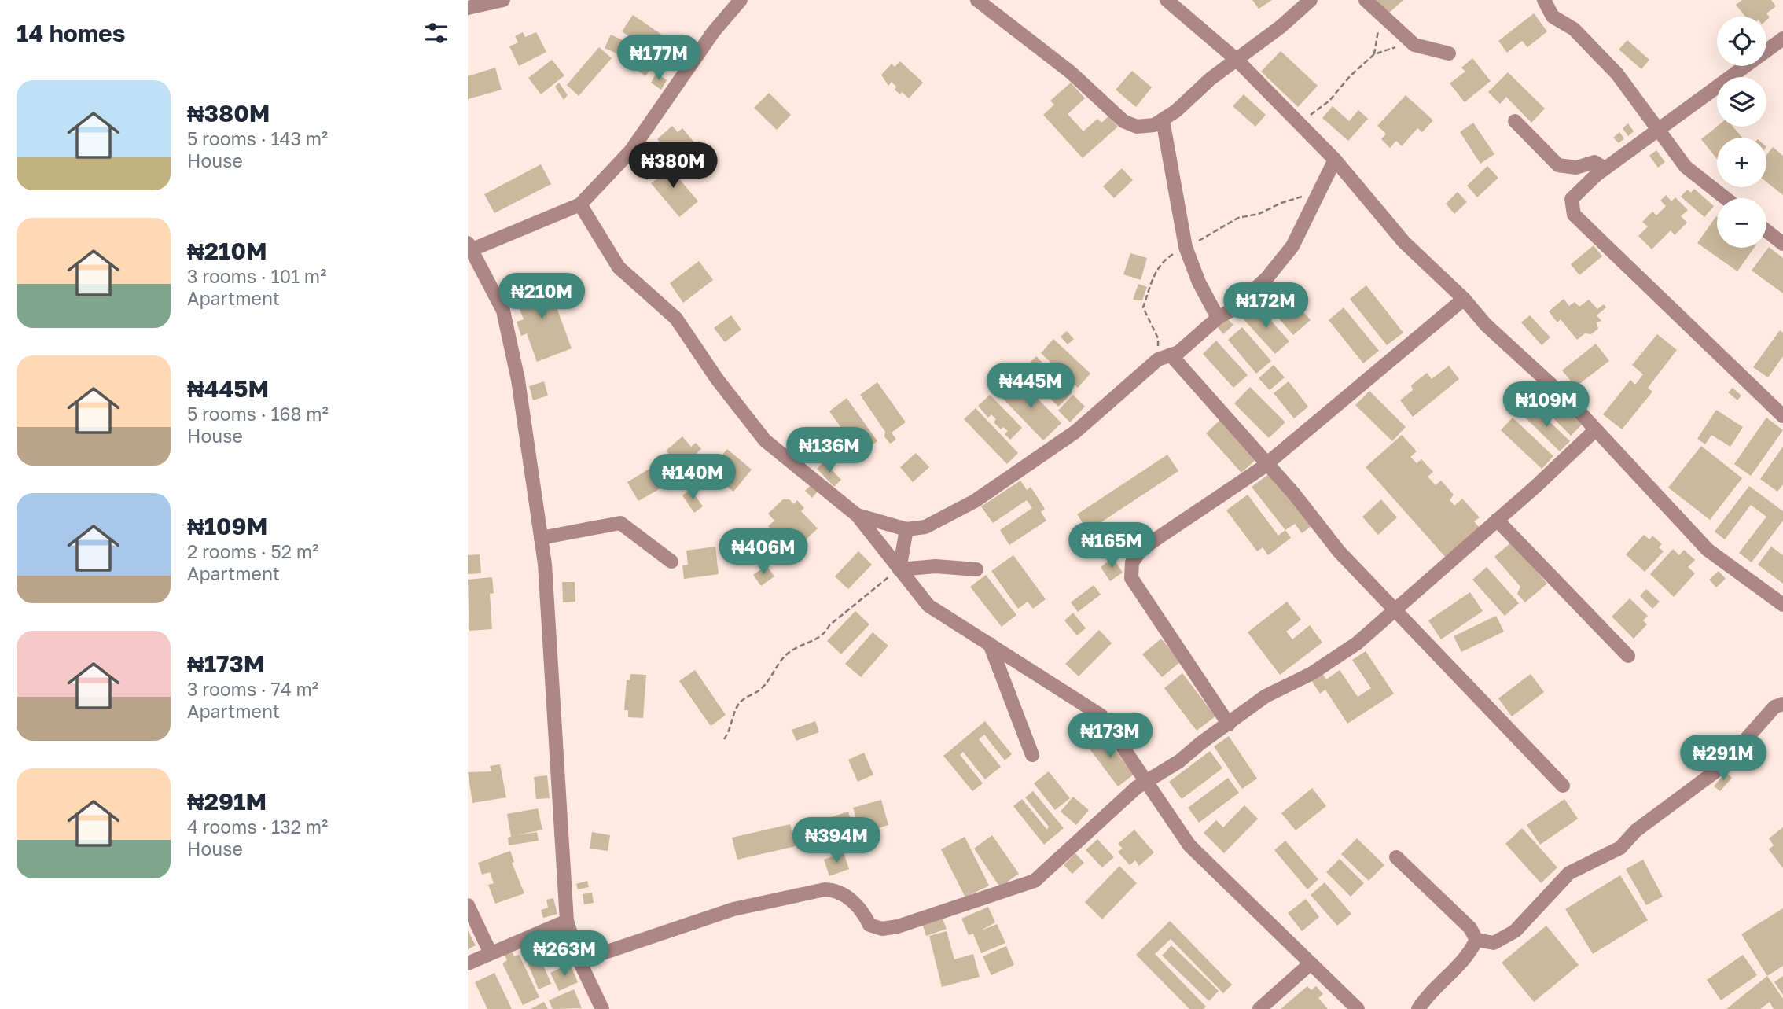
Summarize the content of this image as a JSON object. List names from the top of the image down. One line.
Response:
{"page":{"heading":"14 homes","map_buttons":["+","−"],"price":["₦177M","₦380M","₦210M","₦172M","₦445M","₦109M","₦136M","₦140M","₦165M","₦406M","₦173M","₦291M","₦394M","₦263M"],"list":[{"name":"₦380M","note":"5 rooms · 143 m² · House"},{"name":"₦210M","note":"3 rooms · 101 m² · Apartment"},{"name":"₦445M","note":"5 rooms · 168 m² · House"},{"name":"₦109M","note":"2 rooms · 52 m² · Apartment"},{"name":"₦173M","note":"3 rooms · 74 m² · Apartment"},{"name":"₦291M","note":"4 rooms · 132 m² · House"}]}}
